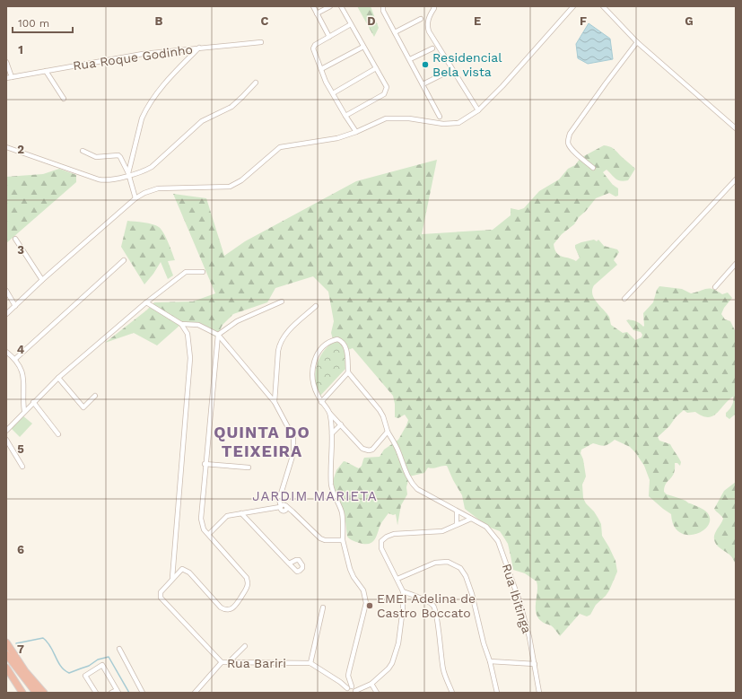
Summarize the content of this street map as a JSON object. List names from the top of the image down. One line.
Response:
{"streets":{"street":["Rua Roque Godinho","Rua Ibitinga","Rua Bariri"]},"districts":["QUINTA DO TEIXEIRA","JARDIM MARIETA"],"places":["Residencial Bela vista","EMEI Adelina de Castro Boccato"],"scale_bar":"100 m","grid":{"columns":["B","C","D","E","F","G"],"rows":["1","2","3","4","5","6","7"]}}
